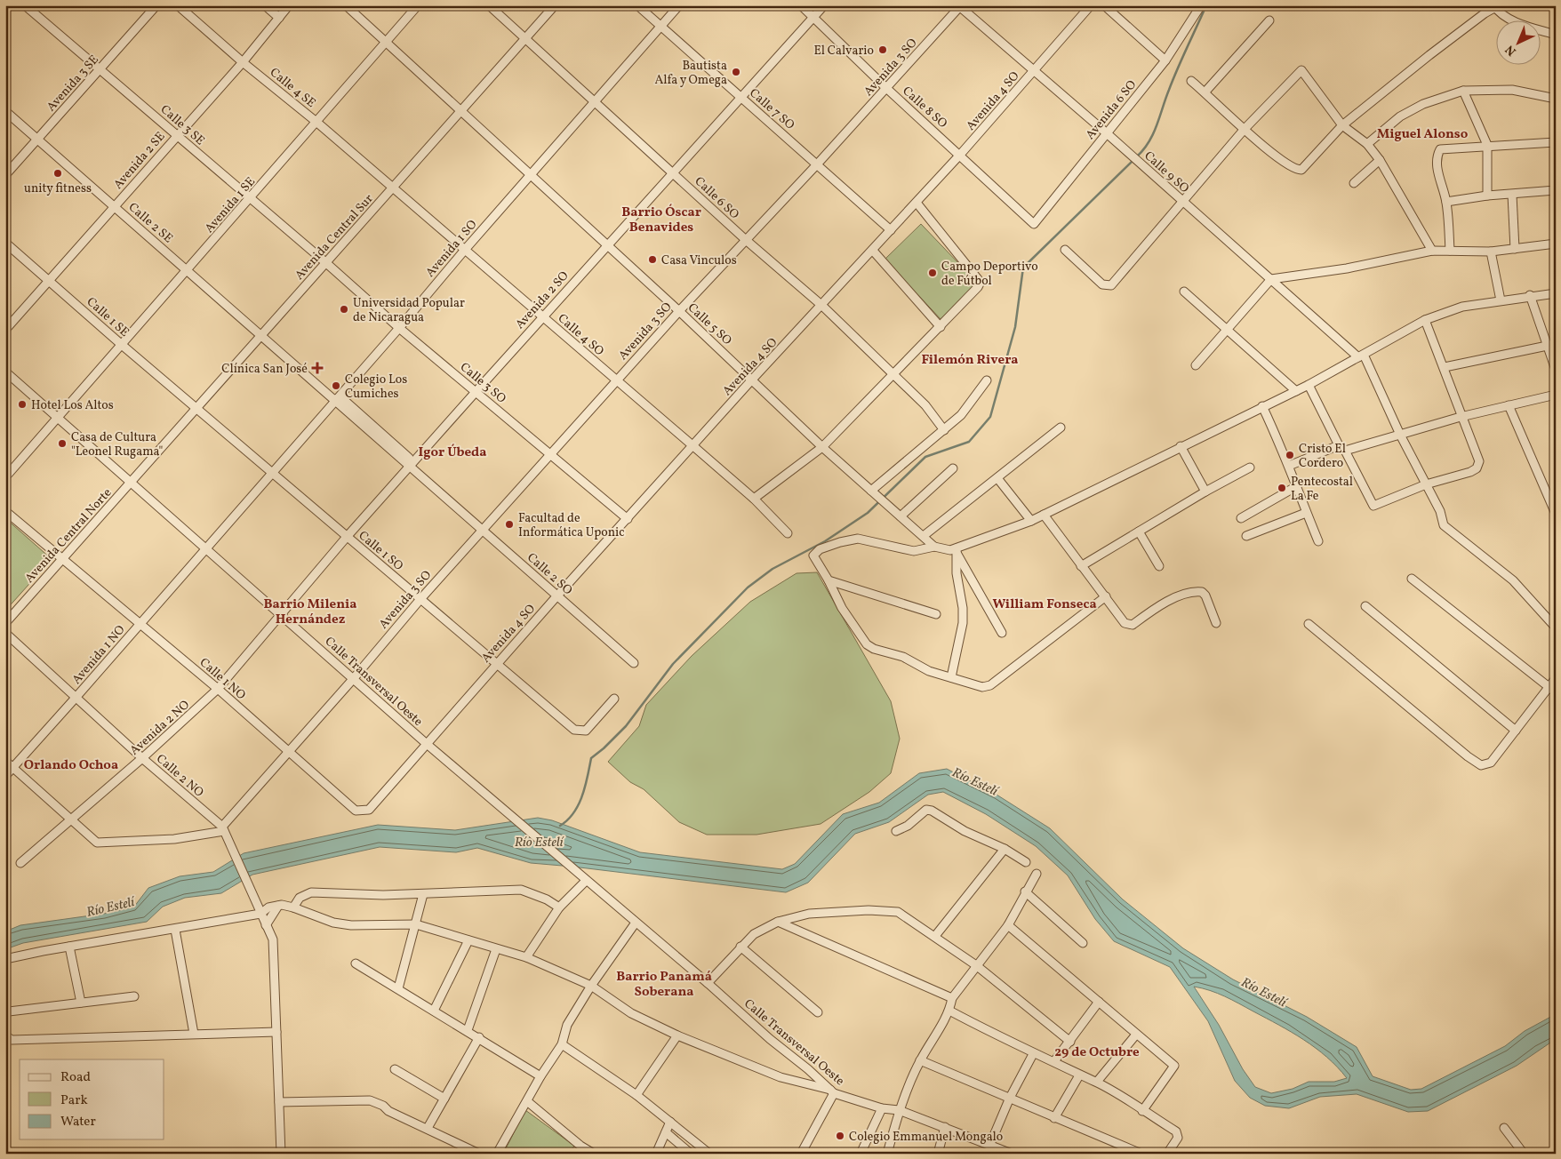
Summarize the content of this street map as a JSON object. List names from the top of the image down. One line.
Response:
{"streets":{"street":["Avenida 3 SO","Avenida 3 SE","Calle 4 SE","Avenida 4 SO","Calle 8 SO","Calle 7 SO","Avenida 6 SO","Calle 3 SE","Avenida 2 SE","Calle 9 SO","Calle 6 SO","Avenida 1 SE","Calle 2 SE","Avenida Central Sur","Avenida 1 SO","Avenida 2 SO","Calle 1 SE","Calle 5 SO","Calle 4 SO","Calle 3 SO","Avenida Central Norte","Calle 1 SO","Calle 2 SO","Avenida 1 NO","Calle 1 NO","Calle Transversal Oeste","Avenida 2 NO","Calle 2 NO"]},"crossings":[["Avenida 3 SO","Calle 8 SO"],["Avenida 3 SO","Calle 7 SO"],["Avenida 3 SO","Calle 9 SO"],["Avenida 3 SO","Calle 6 SO"],["Avenida 3 SO","Calle 5 SO"],["Avenida 3 SO","Calle 4 SO"],["Avenida 3 SO","Calle 3 SO"],["Avenida 3 SO","Calle 1 SO"],["Avenida 3 SO","Calle 2 SO"],["Avenida 3 SO","Calle 1 NO"],["Avenida 3 SO","Calle Transversal Oeste"],["Avenida 3 SO","Calle 2 NO"],["Avenida 3 SE","Calle 3 SE"],["Avenida 3 SE","Calle 2 SE"],["Calle 4 SE","Avenida 2 SE"],["Calle 4 SE","Avenida 1 SE"],["Calle 4 SE","Avenida Central Sur"],["Calle 4 SE","Calle 4 SO"],["Avenida 4 SO","Calle 8 SO"],["Avenida 4 SO","Calle 7 SO"],["Avenida 4 SO","Calle 9 SO"],["Avenida 4 SO","Calle 6 SO"],["Avenida 4 SO","Calle 5 SO"],["Avenida 4 SO","Calle 4 SO"],["Avenida 4 SO","Calle 3 SO"],["Avenida 4 SO","Calle 1 SO"],["Avenida 4 SO","Calle 2 SO"],["Avenida 4 SO","Calle 1 NO"],["Avenida 4 SO","Calle Transversal Oeste"],["Calle 8 SO","Avenida 6 SO"],["Calle 8 SO","Avenida 2 SO"],["Calle 7 SO","Avenida 1 SO"],["Calle 7 SO","Avenida 2 SO"],["Avenida 6 SO","Calle 9 SO"],["Calle 3 SE","Avenida 2 SE"],["Calle 3 SE","Avenida 1 SE"],["Calle 3 SE","Avenida Central Sur"],["Calle 3 SE","Calle 3 SO"],["Avenida 2 SE","Calle 2 SE"],["Avenida 2 SE","Calle 1 SE"],["Calle 6 SO","Avenida Central Sur"],["Calle 6 SO","Avenida 1 SO"],["Calle 6 SO","Avenida 2 SO"],["Avenida 1 SE","Calle 2 SE"],["Avenida 1 SE","Calle 1 SE"],["Avenida 1 SE","Calle 5 SO"],["Avenida 1 SE","Calle Transversal Oeste"],["Calle 2 SE","Avenida Central Sur"],["Calle 2 SE","Calle 2 SO"],["Avenida Central Sur","Calle 1 SE"],["Avenida Central Sur","Calle 5 SO"],["Avenida Central Sur","Calle 4 SO"],["Avenida Central Sur","Calle 3 SO"],["Avenida Central Sur","Avenida Central Norte"],["Avenida Central Sur","Calle 1 SO"],["Avenida Central Sur","Calle 2 SO"],["Avenida Central Sur","Calle Transversal Oeste"],["Avenida 1 SO","Calle 5 SO"],["Avenida 1 SO","Calle 4 SO"],["Avenida 1 SO","Calle 3 SO"],["Avenida 1 SO","Calle 1 SO"],["Avenida 1 SO","Calle 2 SO"],["Avenida 1 SO","Avenida 1 NO"],["Avenida 1 SO","Calle Transversal Oeste"],["Avenida 2 SO","Calle 5 SO"],["Avenida 2 SO","Calle 4 SO"],["Avenida 2 SO","Calle 3 SO"],["Avenida 2 SO","Calle 1 SO"],["Avenida 2 SO","Calle 2 SO"],["Avenida 2 SO","Calle Transversal Oeste"],["Avenida 2 SO","Avenida 2 NO"],["Calle 1 SE","Calle 1 SO"],["Avenida Central Norte","Calle 1 NO"],["Avenida Central Norte","Calle Transversal Oeste"],["Avenida 1 NO","Calle 1 NO"],["Avenida 1 NO","Calle Transversal Oeste"],["Avenida 1 NO","Calle 2 NO"],["Calle 1 NO","Avenida 2 NO"],["Calle Transversal Oeste","Avenida 2 NO"],["Avenida 2 NO","Calle 2 NO"]],"districts":["Miguel Alonso","Barrio Óscar Benavides","Filemón Rivera","Igor Úbeda","Barrio Milenia Hernández","William Fonseca","Orlando Ochoa","Barrio Panamá Soberana","29 de Octubre"],"water":["Río Estelí"],"places":{"other":["El Calvario","Bautista Alfa y Omega","unity fitness","Casa Vinculos","Campo Deportivo de Fútbol","Universidad Popular de Nicaragua","Colegio Los Cumiches","Hotel Los Altos","Casa de Cultura \"Leonel Rugama\"","Cristo El Cordero","Pentecostal La Fe","Facultad de Informática Uponic","Colegio Emmanuel Mongalo"],"health":["Clínica San José"]},"legend":["Road","Park","Water"],"north":"bottom left"}
